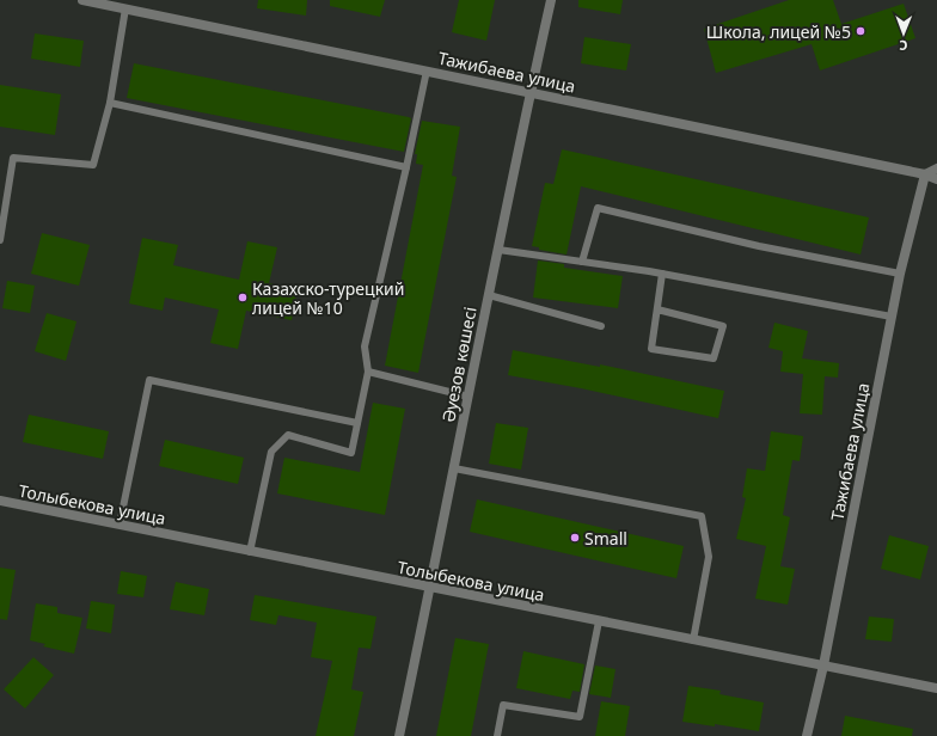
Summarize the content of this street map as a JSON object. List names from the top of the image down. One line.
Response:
{"streets":{"street":["Тажибаева улица","Әуезов көшесі","Толыбекова улица"]},"crossings":[["Тажибаева улица","Әуезов көшесі"],["Тажибаева улица","Толыбекова улица"],["Әуезов көшесі","Толыбекова улица"]],"places":["Школа, лицей №5","Казахско-турецкий лицей №10","Small"],"north":"bottom"}
